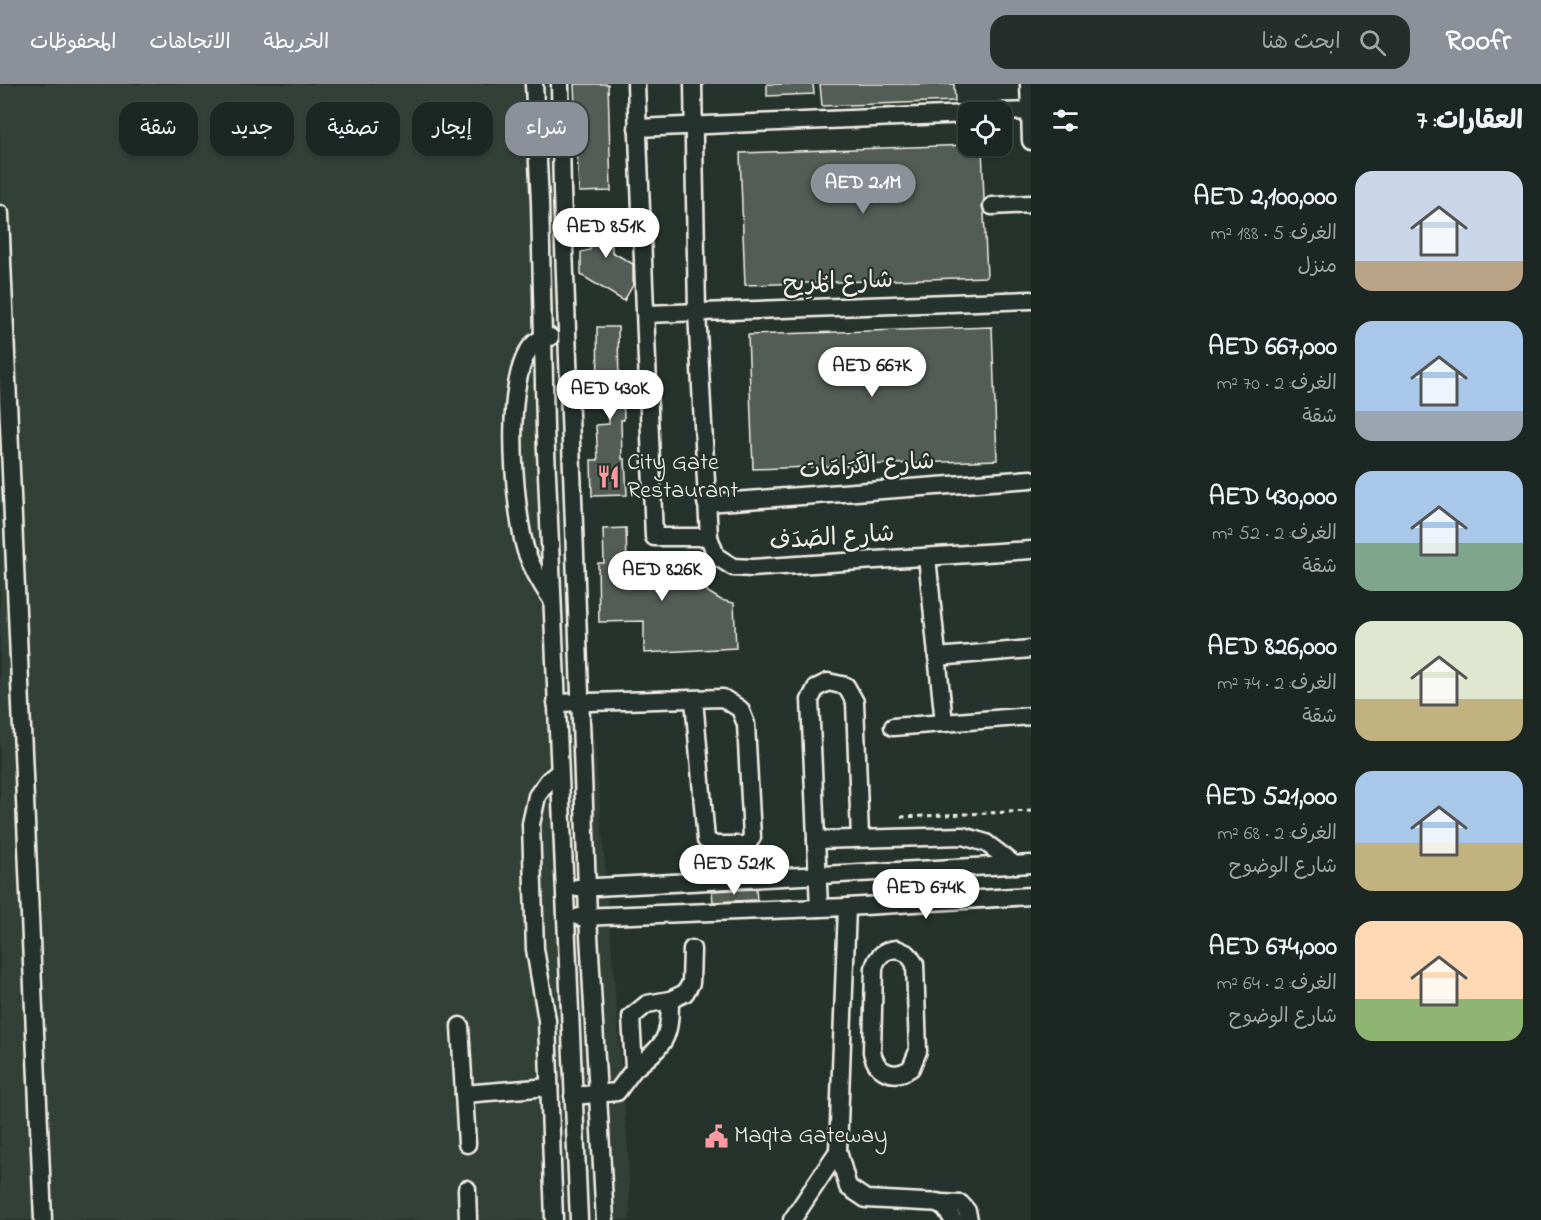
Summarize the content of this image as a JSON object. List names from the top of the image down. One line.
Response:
{"streets":{"street":["شارع المُرِيح","شارع الكَرَامَات","شارع الصَدَف"]},"crossings":[["شارع المُرِيح","شارع الصَدَف"],["شارع الكَرَامَات","شارع الصَدَف"]],"places":{"restaurant":["City Gate Restaurant"],"public building":["Maqta Gateway"]},"page":{"header":"Roofr","search":"ابحث هنا","nav":["الخريطة","الاتجاهات","المحفوظات"],"heading":"العقارات: 7","chip":["شراء","إيجار","تصفية","جديد","شقة"],"list":[{"name":"AED 2,100,000","note":"الغرف: 5 · 188 m² · منزل"},{"name":"AED 667,000","note":"الغرف: 2 · 70 m² · شقة"},{"name":"AED 430,000","note":"الغرف: 2 · 52 m² · شقة"},{"name":"AED 826,000","note":"الغرف: 2 · 74 m² · شقة"},{"name":"AED 521,000","note":"الغرف: 2 · 68 m² · شارع الوضوح"},{"name":"AED 674,000","note":"الغرف: 2 · 64 m² · شارع الوضوح"}],"price":["AED 2.1M","AED 851K","AED 667K","AED 430K","AED 826K","AED 521K","AED 674K"]}}
